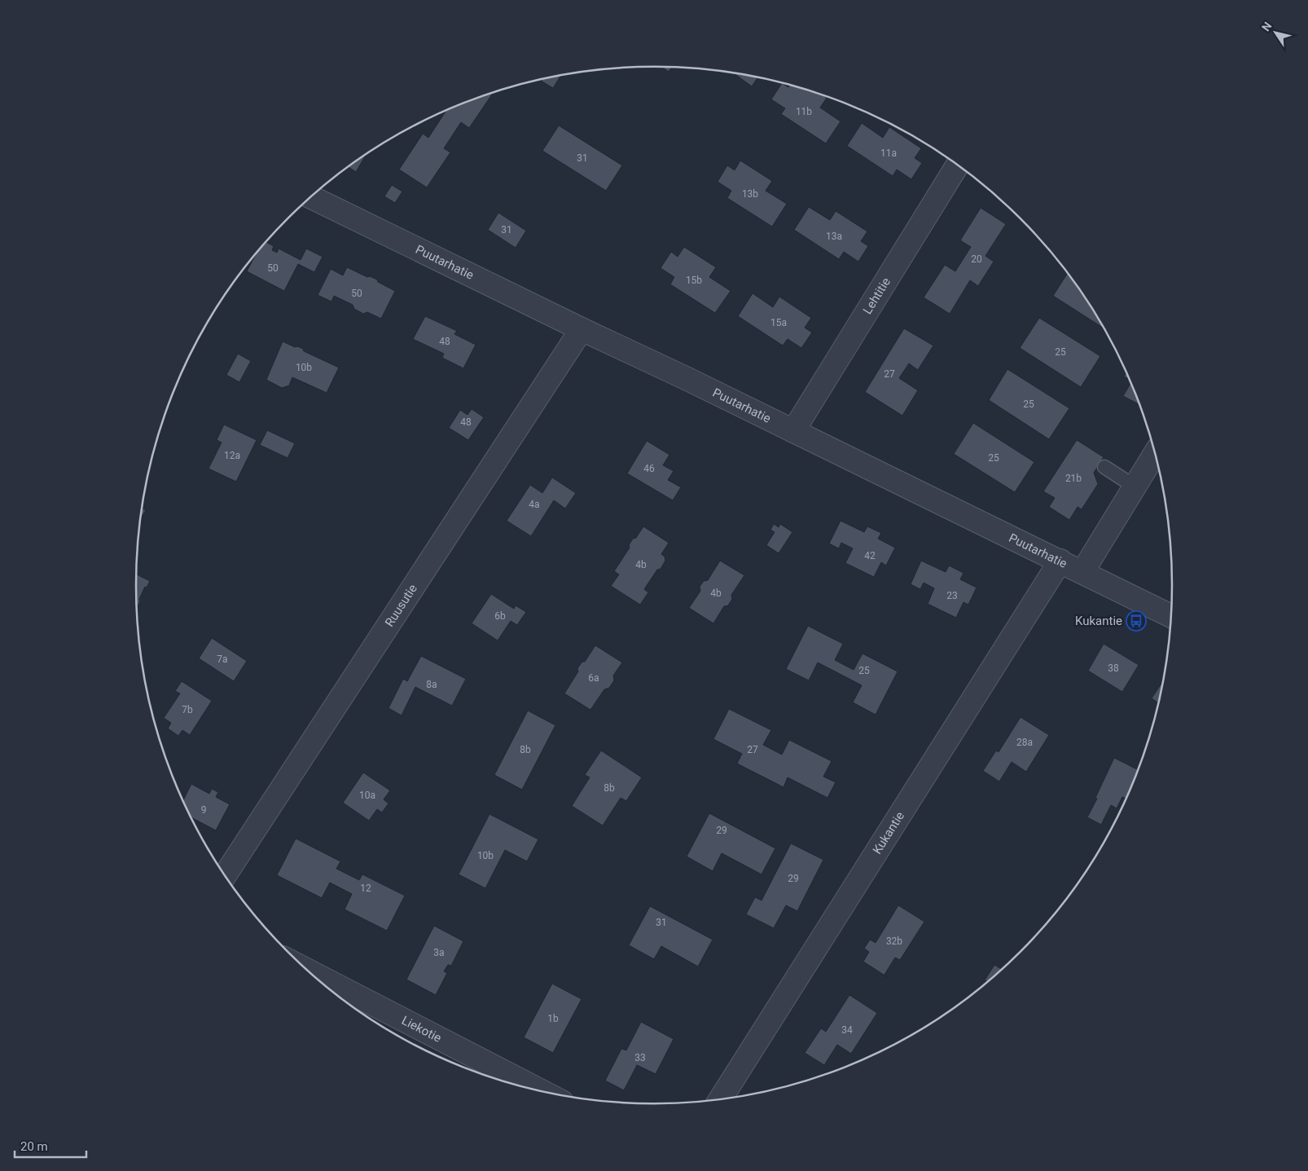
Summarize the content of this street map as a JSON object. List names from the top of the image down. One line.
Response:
{"streets":{"street":["Puutarhatie","Lehtitie","Ruusutie","Kukantie","Liekotie"]},"crossings":[["Puutarhatie","Lehtitie"],["Puutarhatie","Ruusutie"],["Puutarhatie","Kukantie"]],"places":{"bus stop":["Kukantie"]},"house_numbers":["11b","11a","31","13b","31","13a","20","50","15b","50","15a","48","25","10b","27","25","48","12a","25","46","21b","4a","42","4b","4b","23","6b","7a","38","25","6a","8a","7b","28a","8b","27","8b","10a","9","29","10b","29","12","31","32b","3a","1b","34","33"],"scale_bar":"20 m","north":"top left"}
